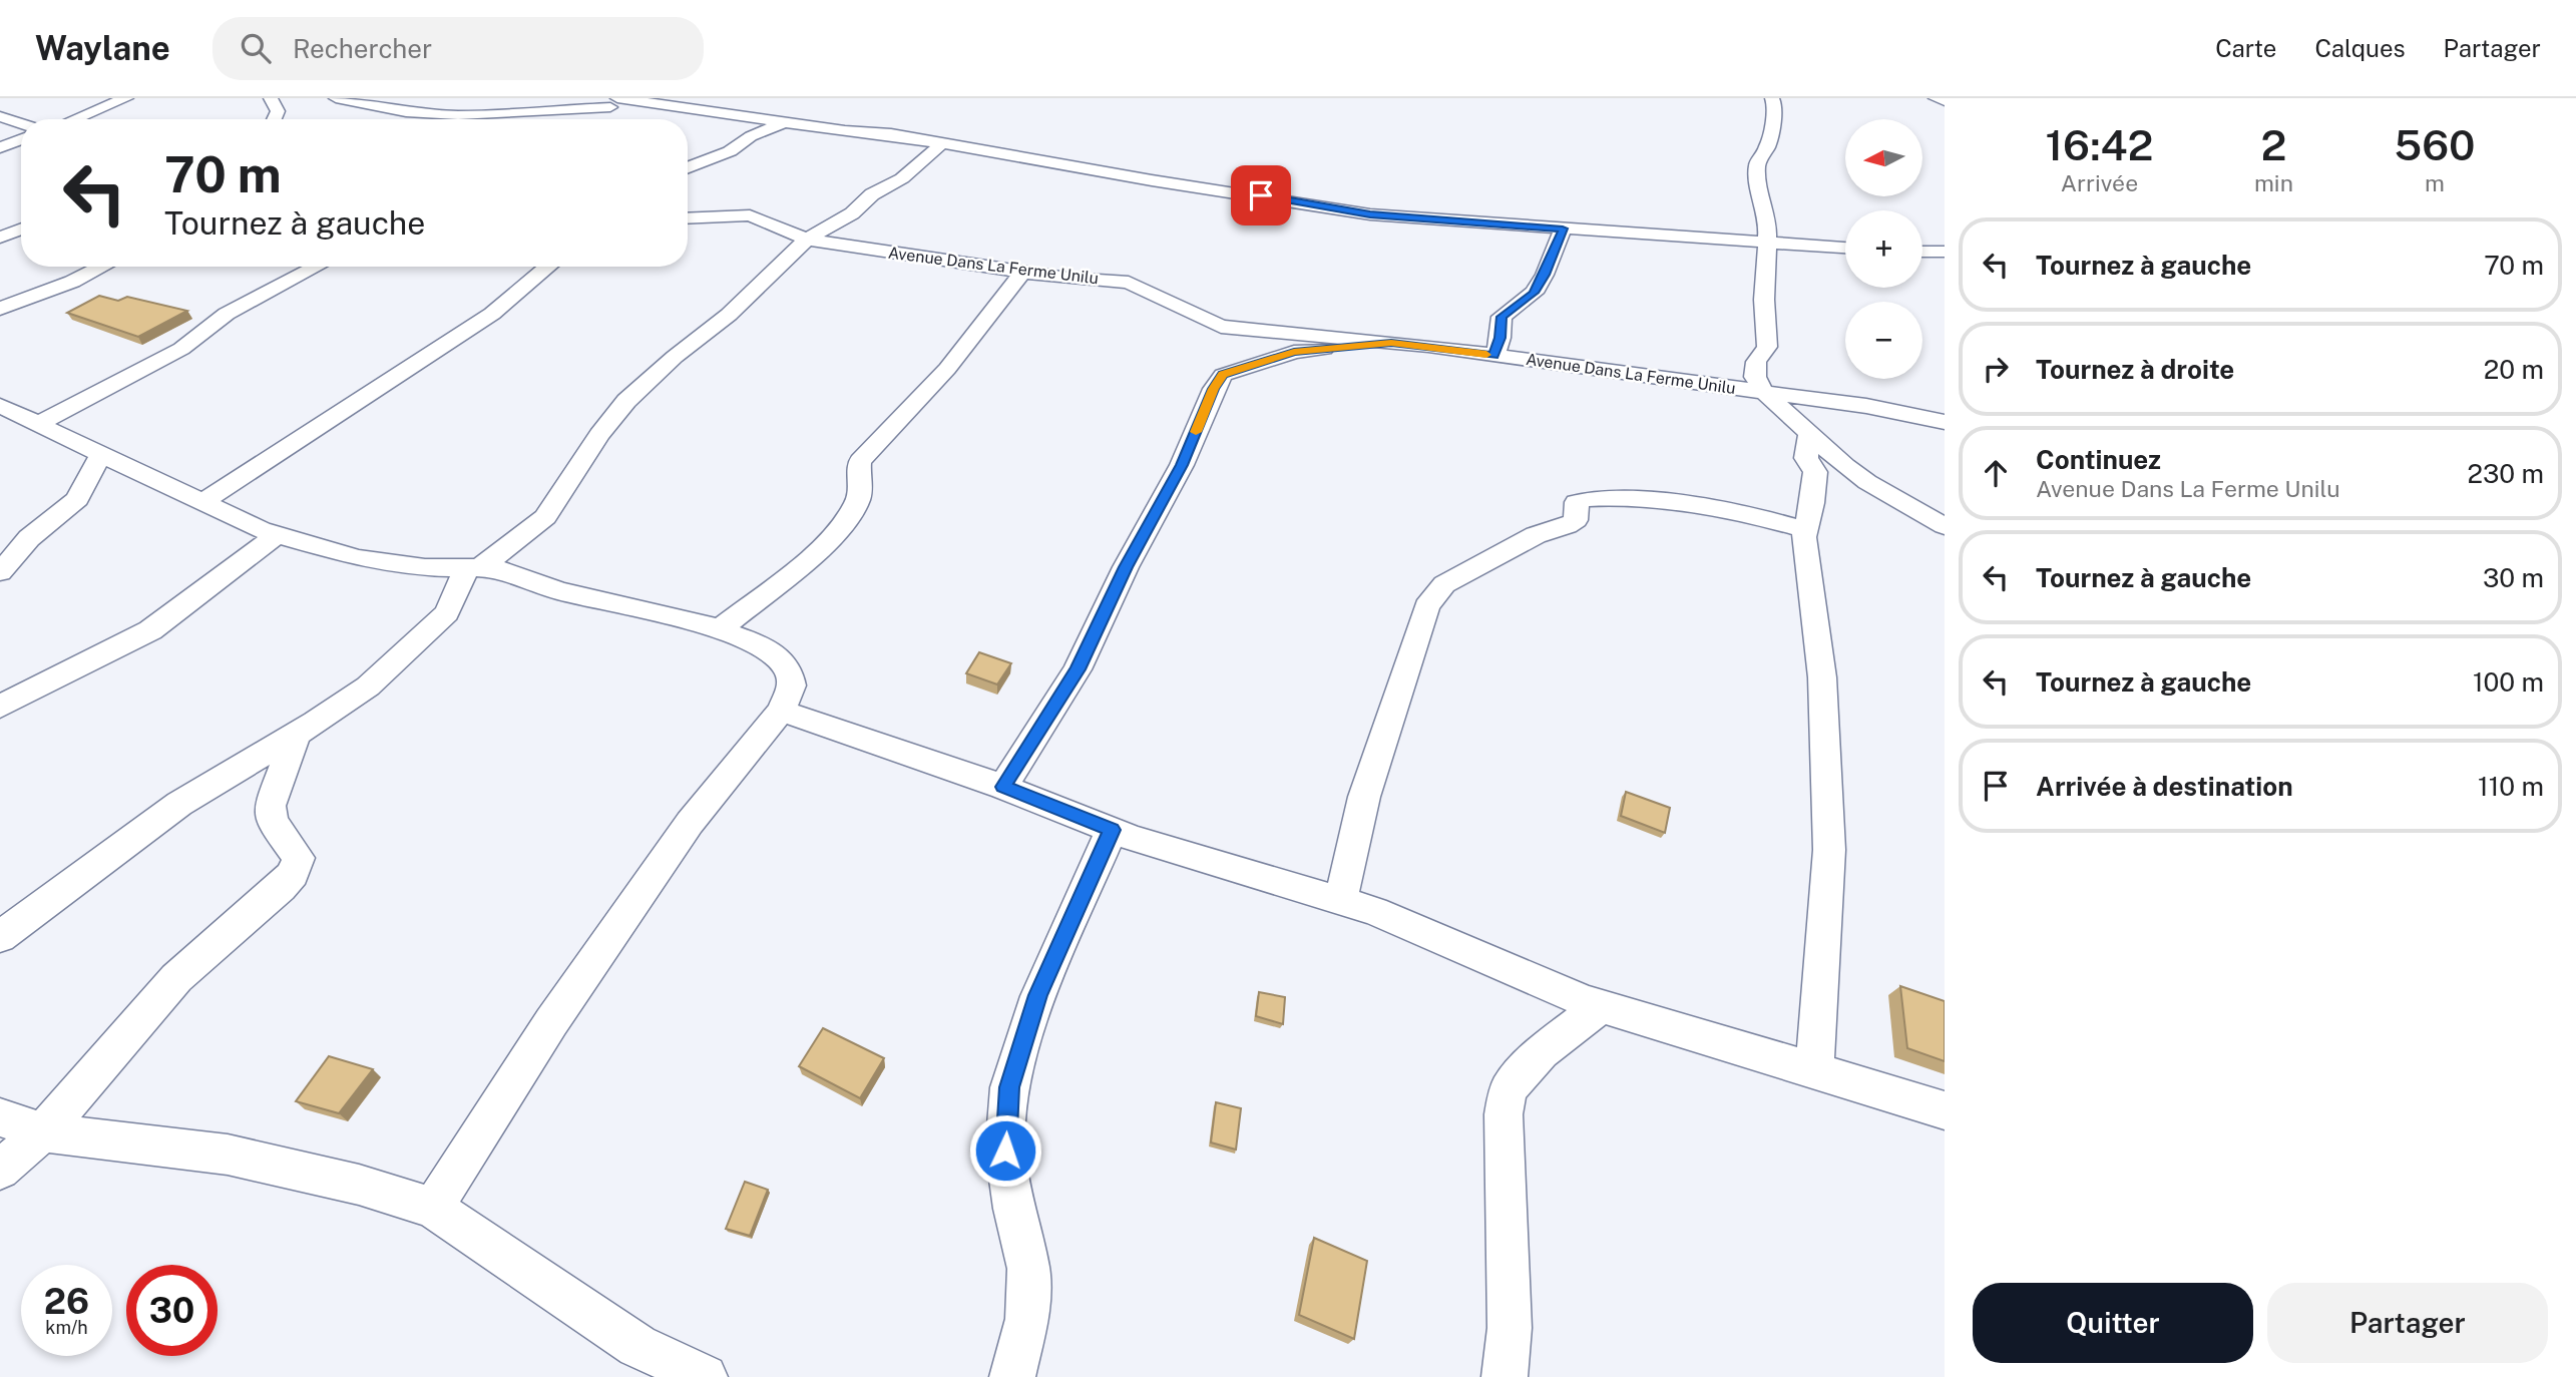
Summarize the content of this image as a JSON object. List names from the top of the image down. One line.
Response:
{"streets":{"street":["Avenue Dans La Ferme Unilu"]},"north":"left","page":{"header":"Waylane","search":"Rechercher","nav":["Carte","Calques","Partager"],"eta":["16:42","Arrivée","2","min","560","m"],"map_buttons":["+","−"],"turn":["70 m","Tournez à gauche"],"list":[{"name":"Tournez à gauche","value":"70 m"},{"name":"Tournez à droite","value":"20 m"},{"name":"Continuez","note":"Avenue Dans La Ferme Unilu","value":"230 m"},{"name":"Tournez à gauche","value":"30 m"},{"name":"Tournez à gauche","value":"100 m"},{"name":"Arrivée à destination","value":"110 m"}],"speed":"26 km/h","limit":"30","buttons":["Quitter","Partager"]}}
